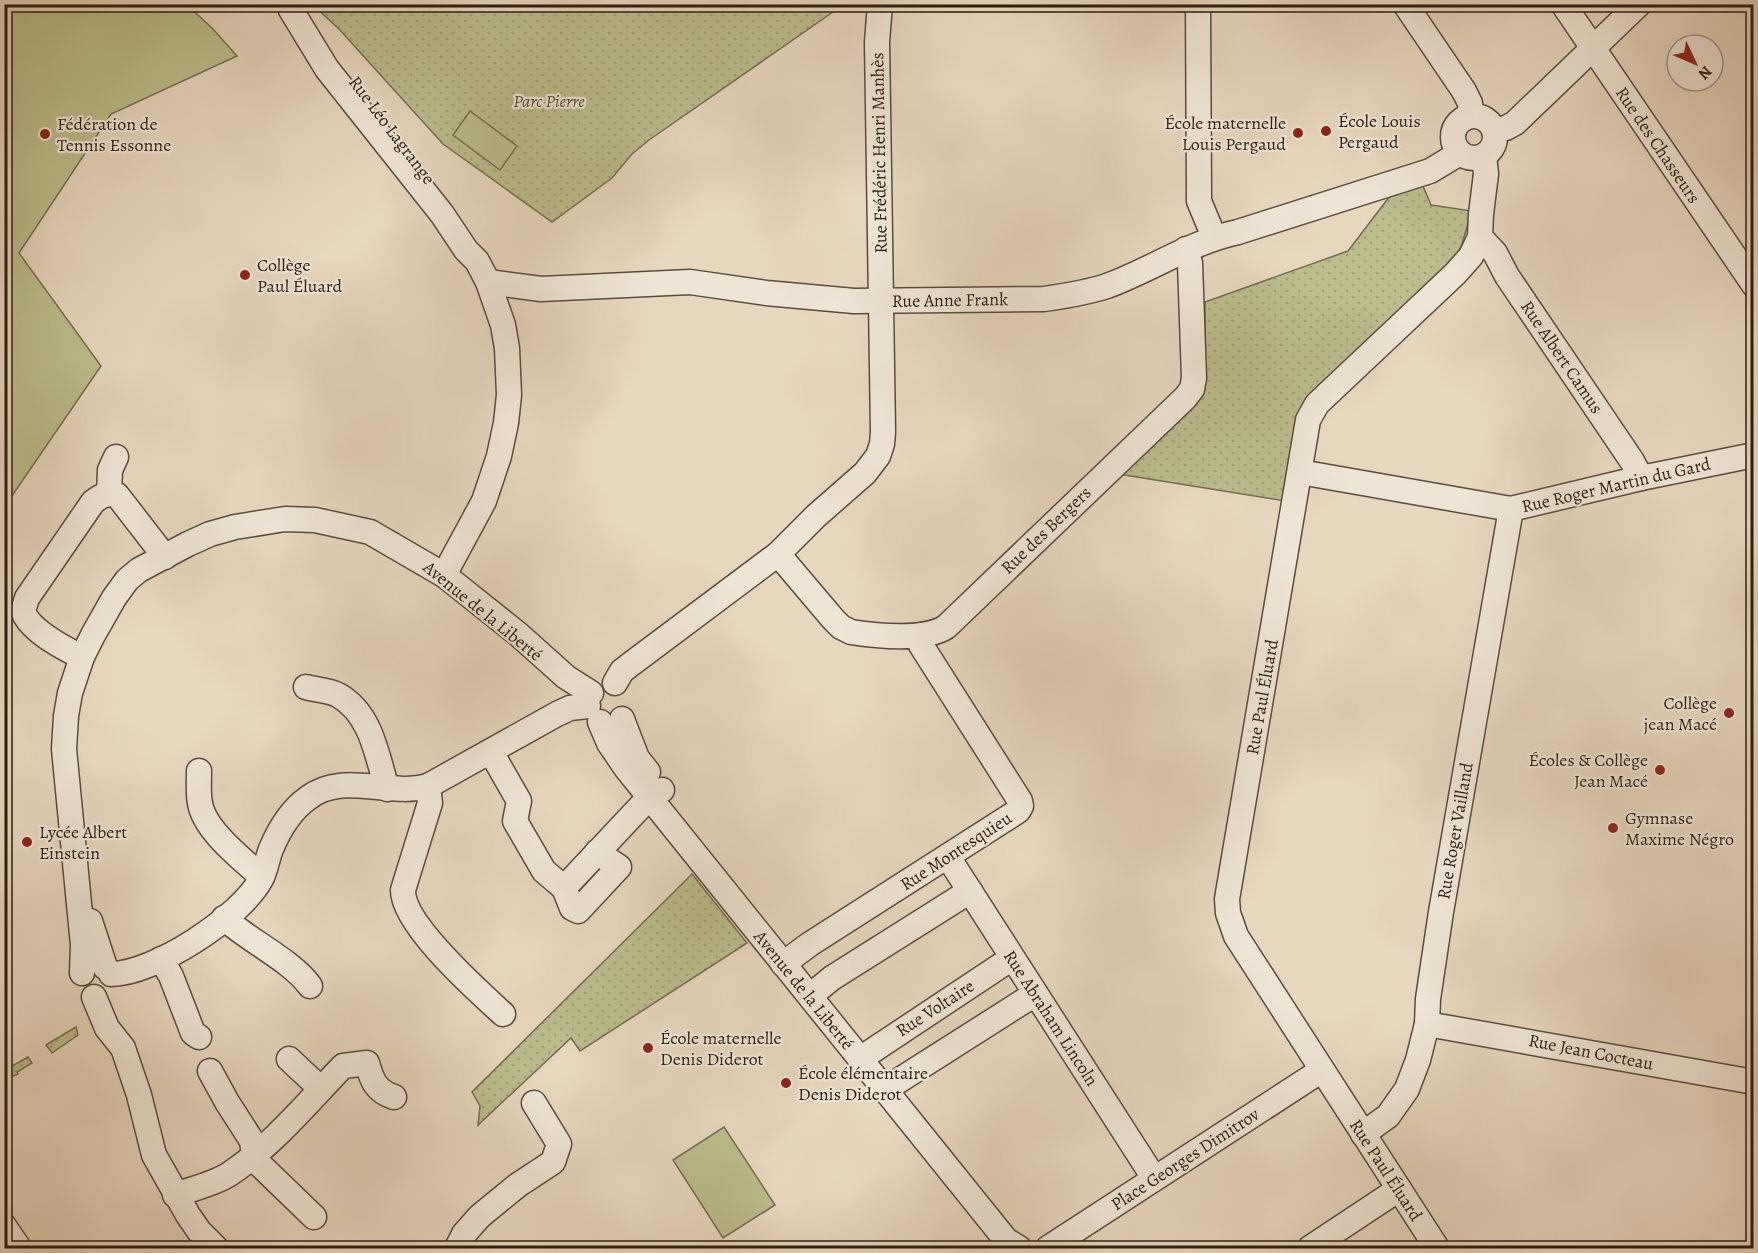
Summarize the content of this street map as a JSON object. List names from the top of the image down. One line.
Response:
{"streets":{"street":["Rue Léo Lagrange","Rue des Chasseurs","Rue Frédéric Henri Manhès","Rue Anne Frank","Rue Albert Camus","Rue Roger Martin du Gard","Rue des Bergers","Avenue de la Liberté","Rue Paul Éluard","Rue Roger Vailland","Rue Montesquieu","Rue Voltaire","Rue Abraham Lincoln","Rue Jean Cocteau","Place Georges Dimitrov"]},"crossings":[["Rue Léo Lagrange","Avenue de la Liberté"],["Rue Frédéric Henri Manhès","Rue Anne Frank"],["Rue Anne Frank","Rue des Bergers"],["Rue Anne Frank","Rue Paul Éluard"],["Rue Albert Camus","Rue Roger Martin du Gard"],["Rue Albert Camus","Rue Paul Éluard"],["Rue Roger Martin du Gard","Rue Paul Éluard"],["Rue Roger Martin du Gard","Rue Roger Vailland"],["Rue des Bergers","Rue Montesquieu"],["Avenue de la Liberté","Rue Montesquieu"],["Avenue de la Liberté","Rue Voltaire"],["Rue Paul Éluard","Rue Roger Vailland"],["Rue Paul Éluard","Place Georges Dimitrov"],["Rue Roger Vailland","Rue Jean Cocteau"],["Rue Montesquieu","Rue Abraham Lincoln"],["Rue Voltaire","Rue Abraham Lincoln"],["Rue Abraham Lincoln","Place Georges Dimitrov"]],"parks":["Parc Pierre"],"places":["École Louis Pergaud","École maternelle Louis Pergaud","Fédération de Tennis Essonne","Collège Paul Éluard","Collège jean Macé","Écoles & Collège Jean Macé","Gymnase Maxime Négro","Lycée Albert Einstein","École maternelle Denis Diderot","École élémentaire Denis Diderot"],"north":"bottom right"}
